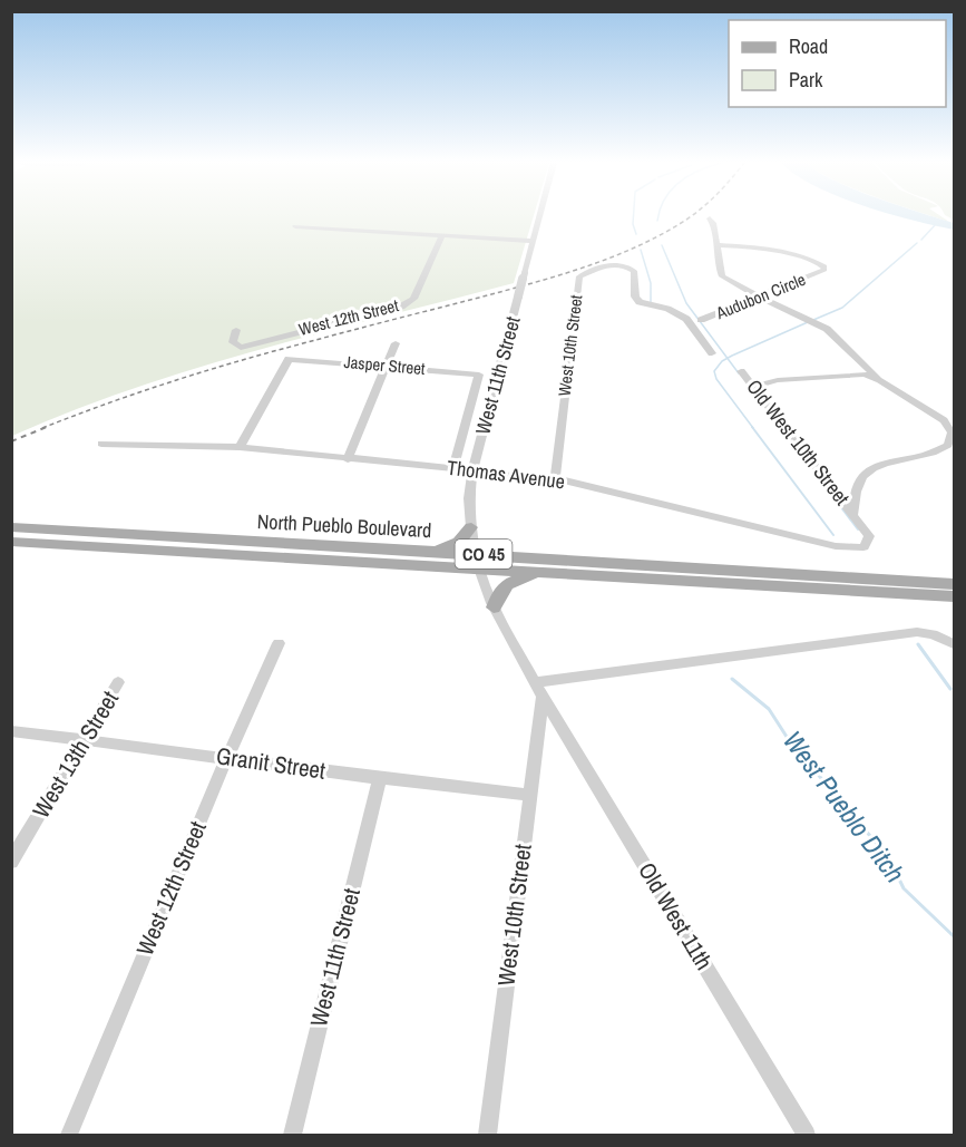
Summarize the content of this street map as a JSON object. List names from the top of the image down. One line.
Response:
{"streets":{"main road":["North Pueblo Boulevard","CO 45"],"street":["Audubon Circle","West 12th Street","West 10th Street","Jasper Street","West 11th Street","Old West 10th Street","Thomas Avenue","West 13th Street","Granit Street","Old West 11th"]},"crossings":[["West 12th Street","Jasper Street"],["West 12th Street","Thomas Avenue"],["West 12th Street","Granit Street"],["West 10th Street","West 11th Street"],["West 10th Street","Thomas Avenue"],["West 10th Street","Granit Street"],["West 10th Street","Old West 11th"],["Jasper Street","Thomas Avenue"],["West 11th Street","Thomas Avenue"],["West 11th Street","North Pueblo Boulevard"],["West 11th Street","Granit Street"],["West 11th Street","Old West 11th"],["Old West 10th Street","Thomas Avenue"],["West 13th Street","Granit Street"]],"water":["West Pueblo Ditch"],"legend":["Road","Park"]}
